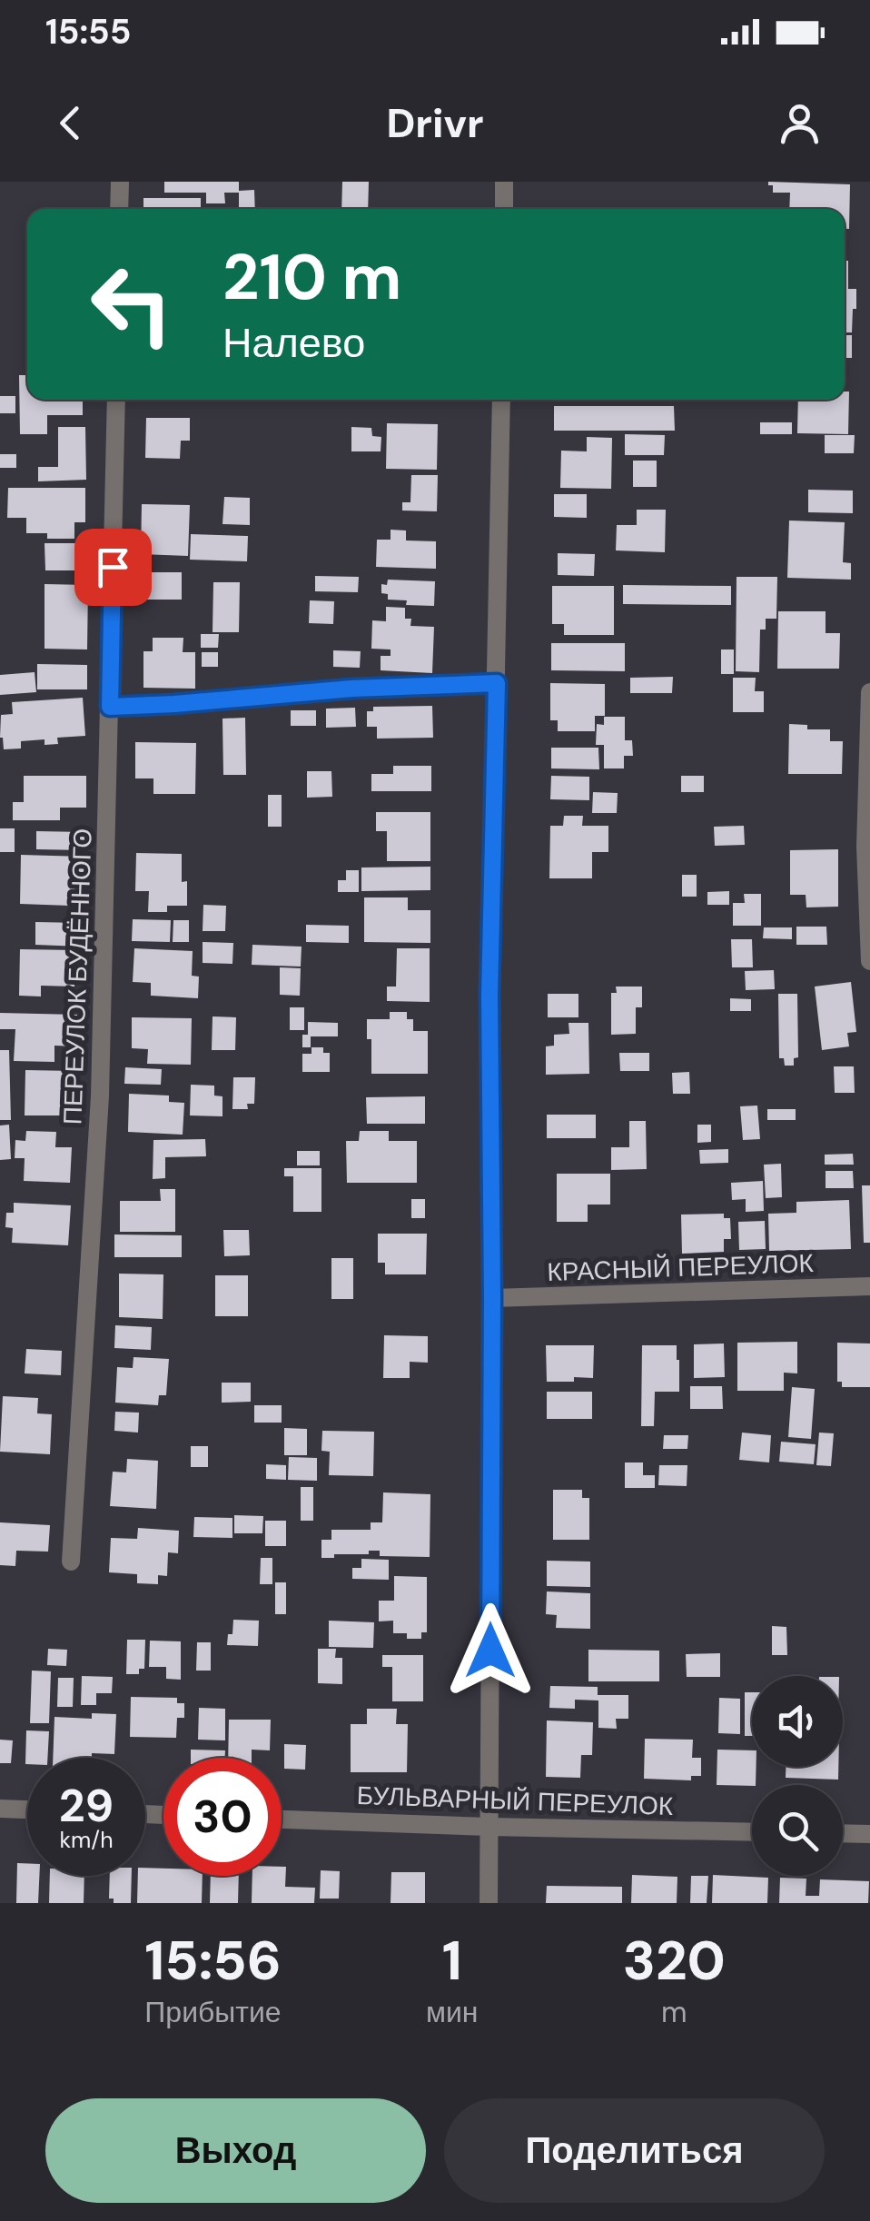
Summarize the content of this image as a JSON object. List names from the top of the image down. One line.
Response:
{"streets":{"street":["ПЕРЕУЛОК БУДЁННОГО","КРАСНЫЙ ПЕРЕУЛОК","БУЛЬВАРНЫЙ ПЕРЕУЛОК"]},"page":{"status":"15:55","header":"Drivr","turn":["210 m","Налево"],"speed":"29 km/h","limit":"30","eta":["15:56","Прибытие","1","мин","320","m"],"buttons":["Выход","Поделиться"]}}
